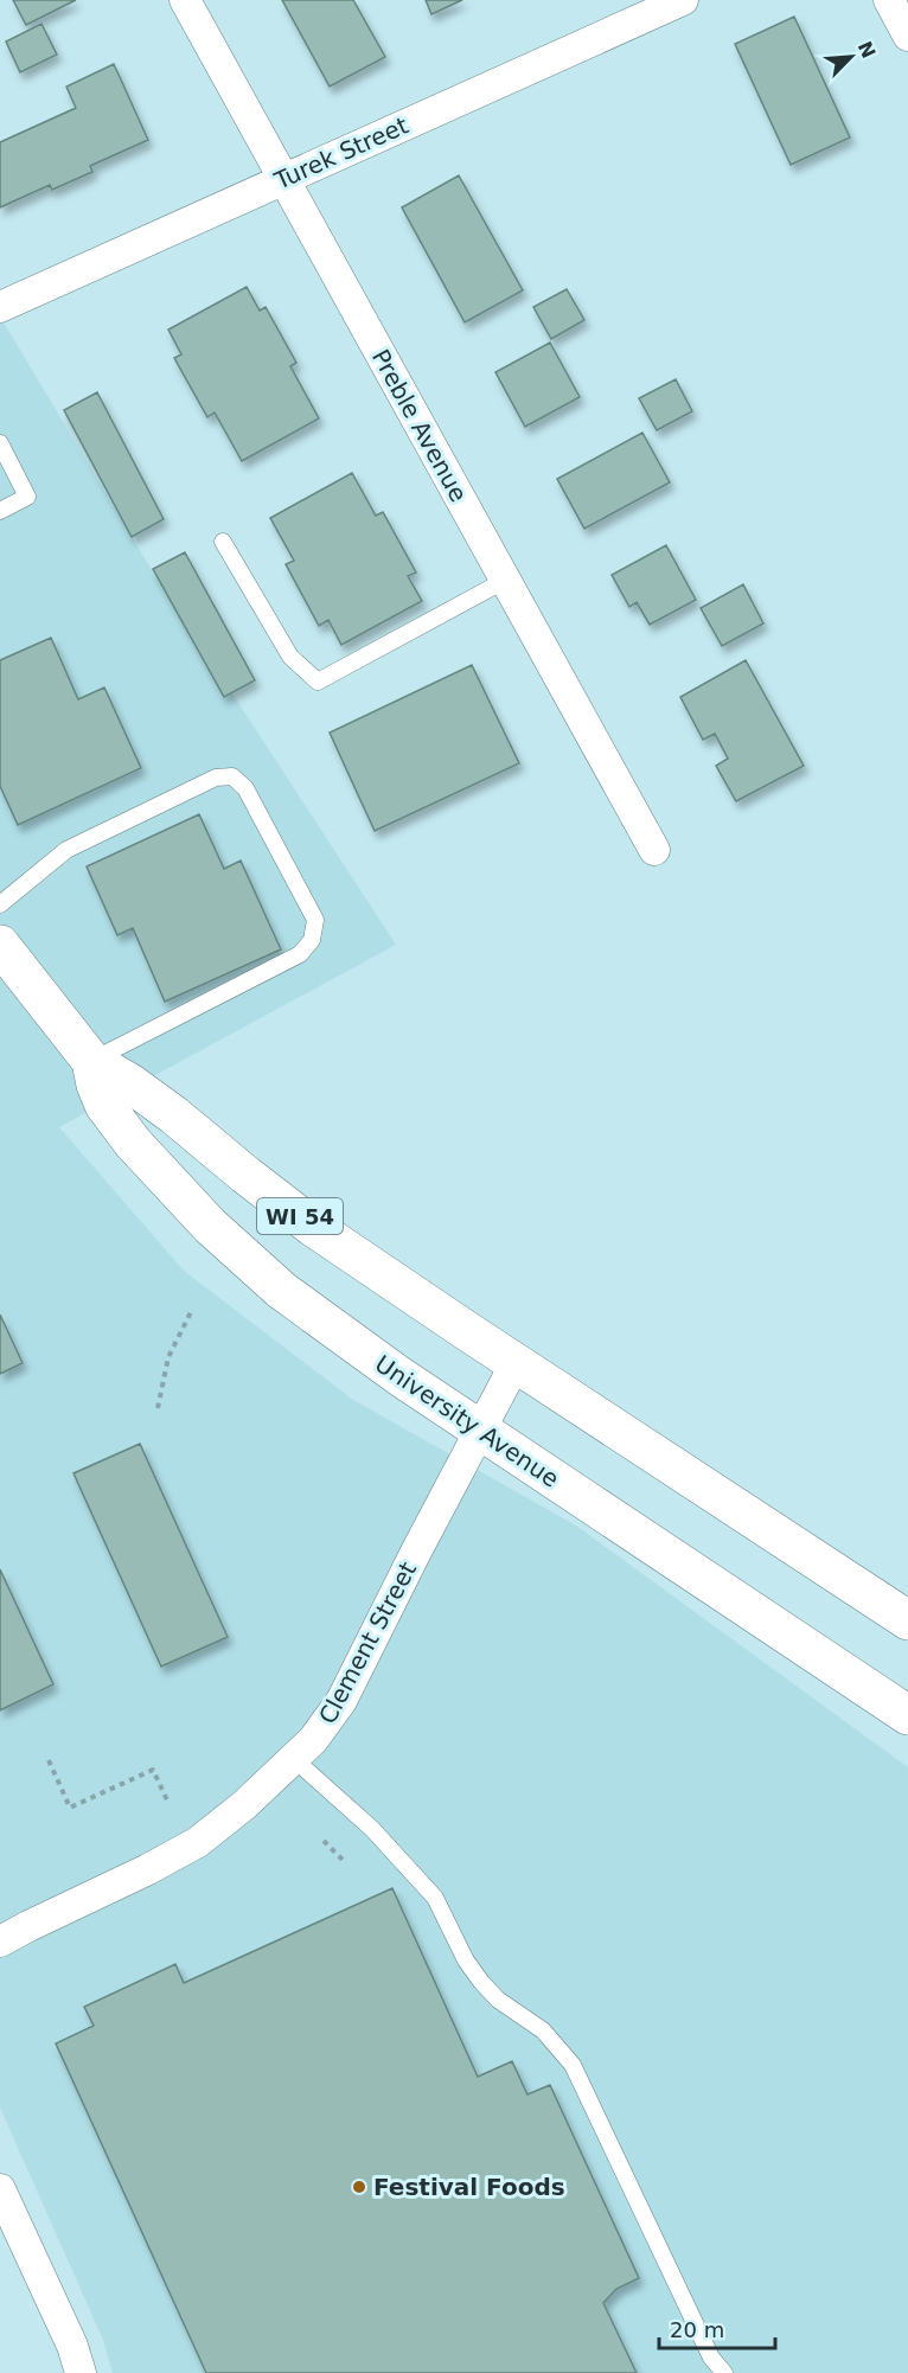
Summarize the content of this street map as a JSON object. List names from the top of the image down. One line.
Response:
{"streets":{"main road":["WI 54","University Avenue"],"street":["Turek Street","Preble Avenue","Clement Street"]},"crossings":[["Turek Street","Preble Avenue"],["University Avenue","Clement Street"]],"places":["Festival Foods"],"scale_bar":"20 m","north":"top right"}
